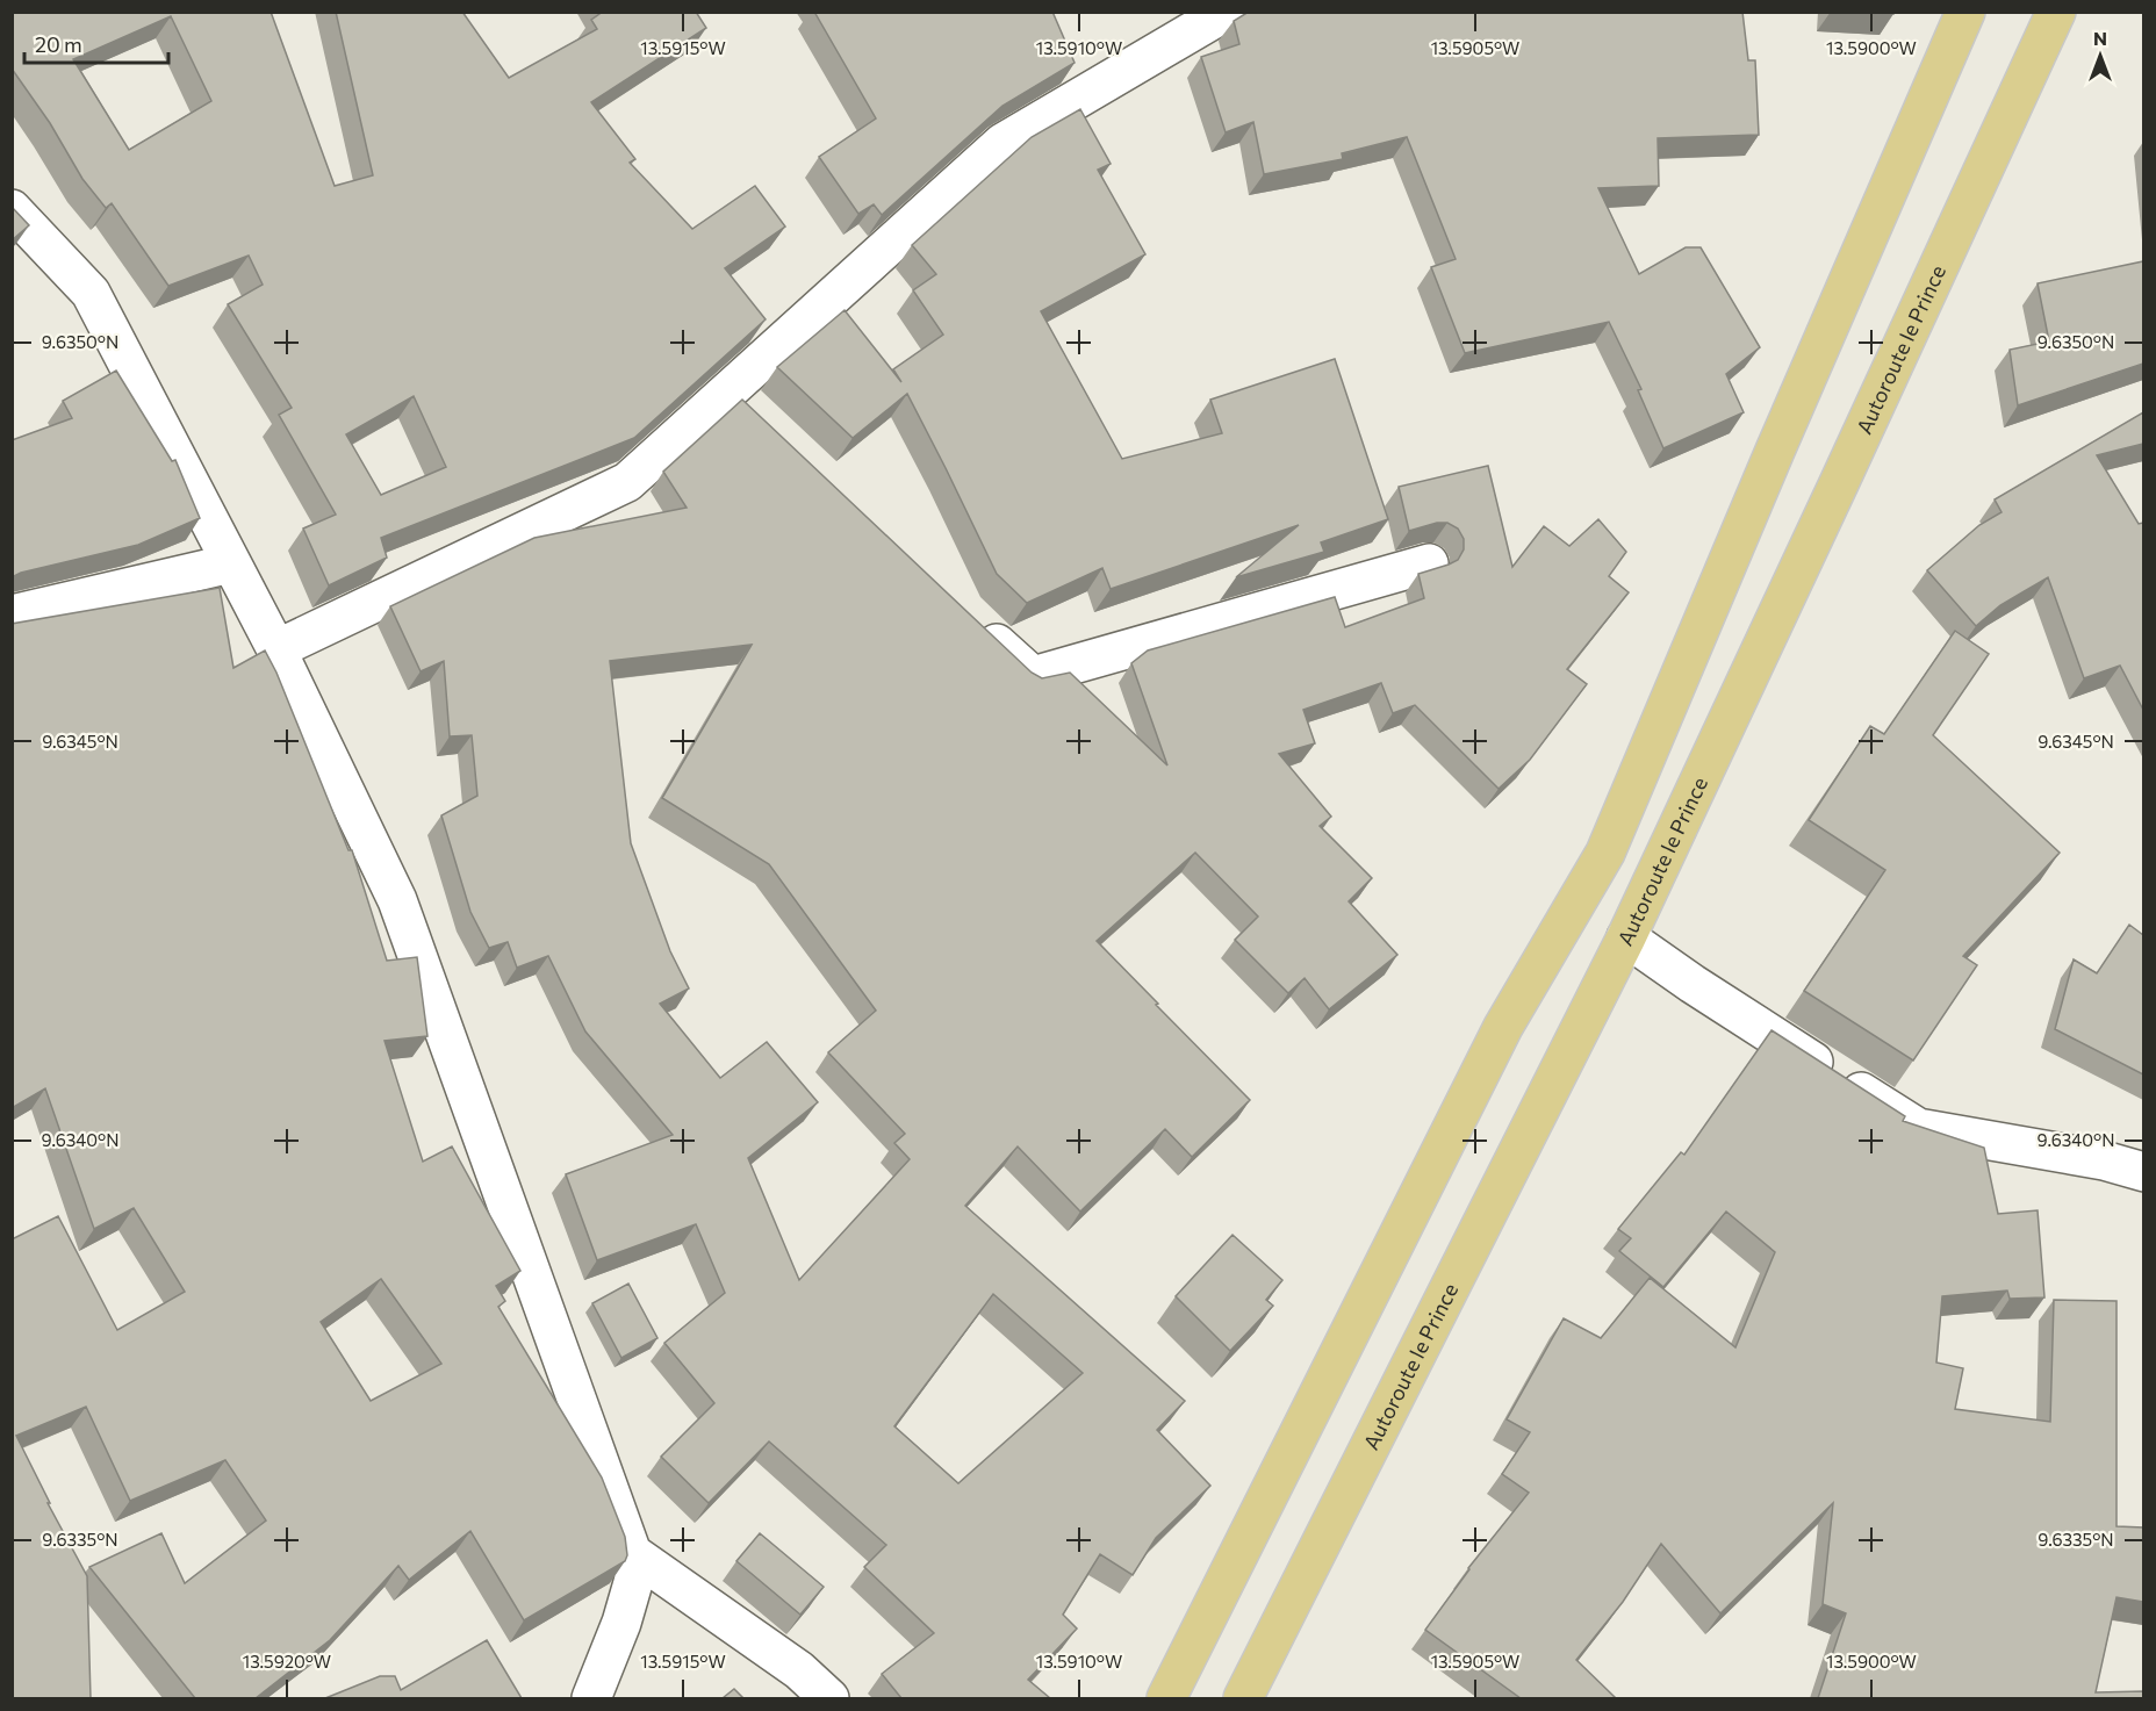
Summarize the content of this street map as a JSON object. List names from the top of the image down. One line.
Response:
{"streets":{"main road":["Autoroute le Prince"]},"scale_bar":"20 m","north":"top","coordinates":["13.5915°W","13.5910°W","13.5905°W","13.5900°W","9.6350°N","9.6345°N","9.6340°N","9.6335°N","13.5920°W"]}
